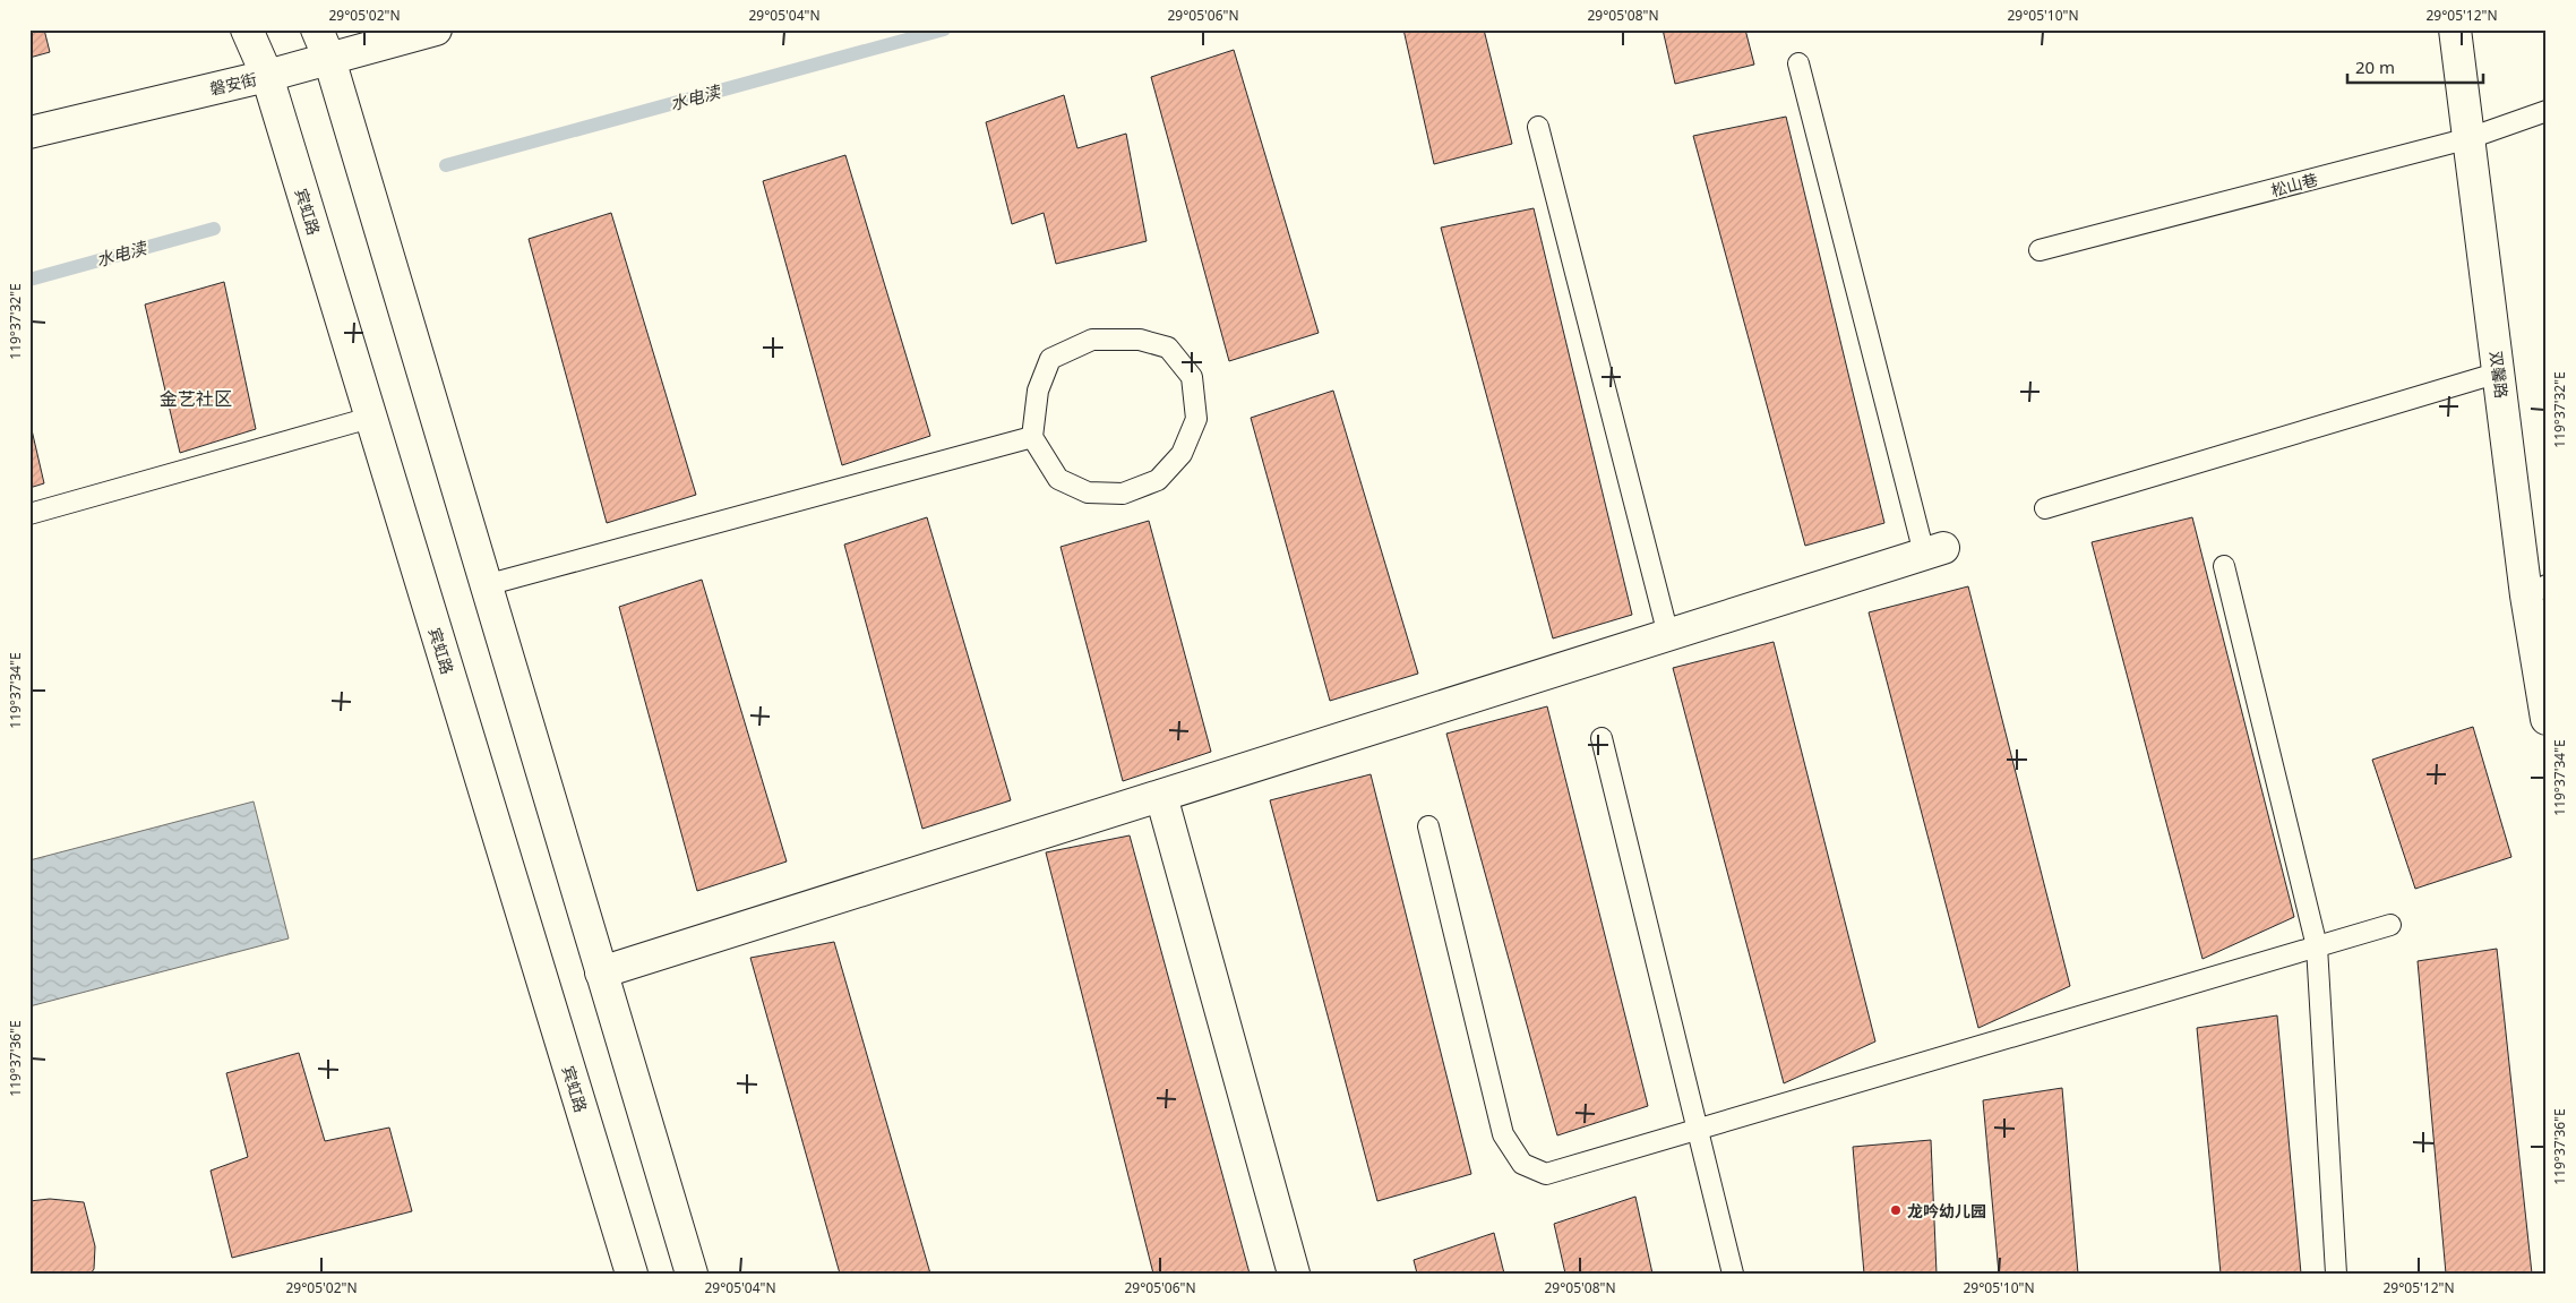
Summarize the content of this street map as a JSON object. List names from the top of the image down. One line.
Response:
{"streets":{"street":["磐安街","宾虹路","双馨路"],"lane":["松山巷"]},"crossings":[["磐安街","宾虹路"],["松山巷","双馨路"]],"districts":["金艺社区"],"water":["水电渎"],"places":["龙吟幼儿园"],"scale_bar":"20 m","coordinates":["29°05'02\"N","29°05'04\"N","29°05'06\"N","29°05'08\"N","29°05'10\"N","29°05'12\"N","119°37'32\"E","119°37'34\"E","119°37'36\"E"]}
